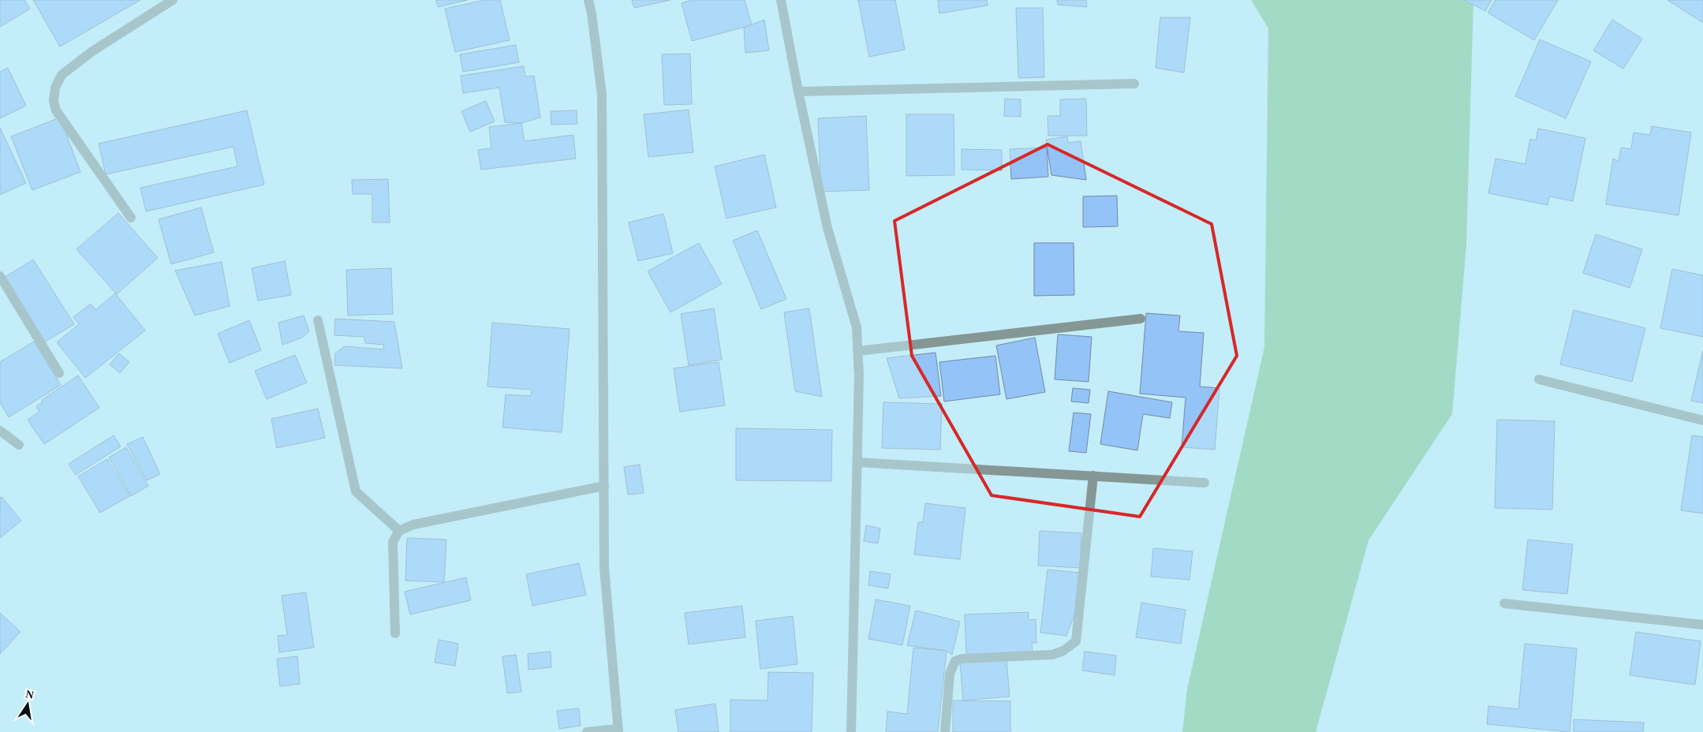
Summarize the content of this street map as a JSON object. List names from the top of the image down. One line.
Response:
{"north":"top"}
